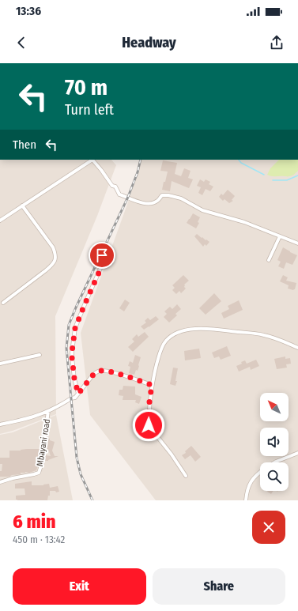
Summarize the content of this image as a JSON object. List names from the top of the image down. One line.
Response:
{"streets":{"street":["Mbayani road"]},"north":"top left","page":{"status":"13:36","header":"Headway","turn":["70 m","Turn left"],"then":"Then","heading":["6 min","450 m · 13:42"],"buttons":["Exit","Share"]}}
